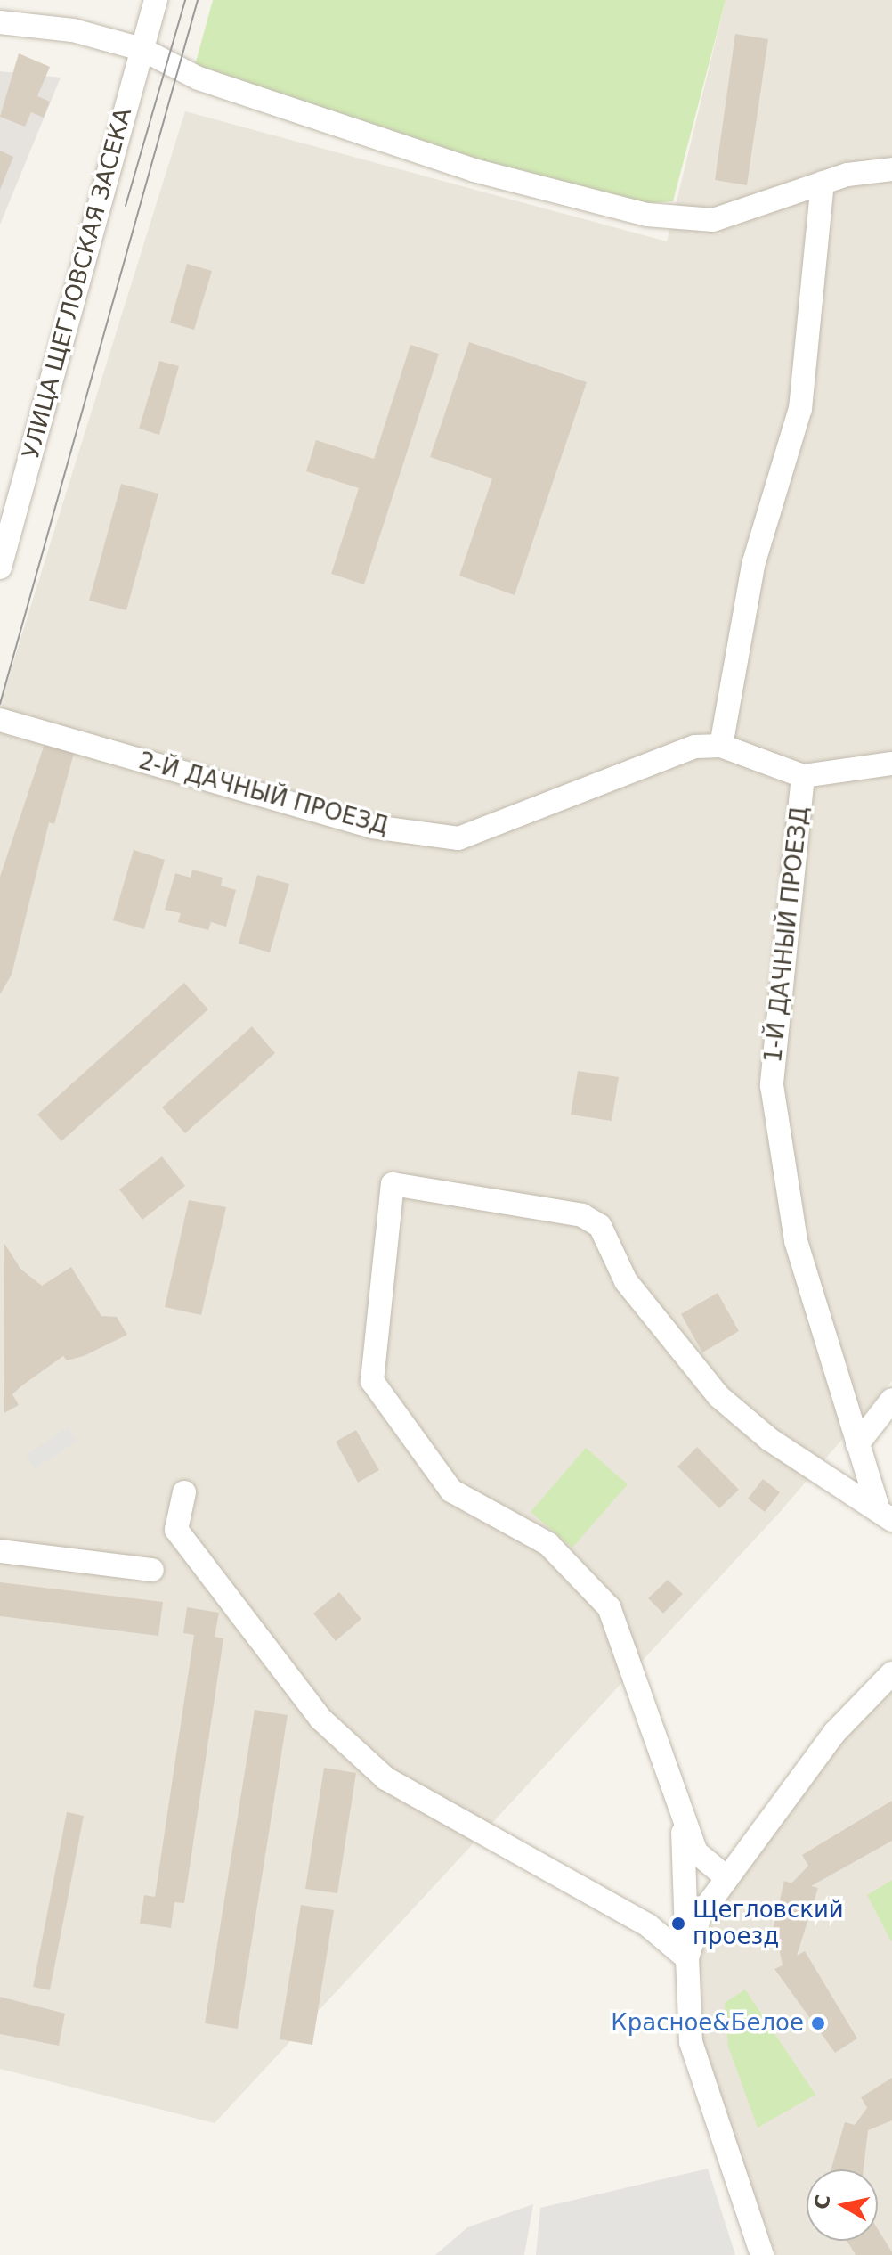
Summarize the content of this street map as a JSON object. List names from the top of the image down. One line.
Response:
{"streets":{"street":["УЛИЦА ЩЕГЛОВСКАЯ ЗАСЕКА","2-Й ДАЧНЫЙ ПРОЕЗД","1-Й ДАЧНЫЙ ПРОЕЗД"]},"crossings":[["2-Й ДАЧНЫЙ ПРОЕЗД","1-Й ДАЧНЫЙ ПРОЕЗД"]],"places":["Щегловский проезд","Красное&Белое"],"north":"left"}
